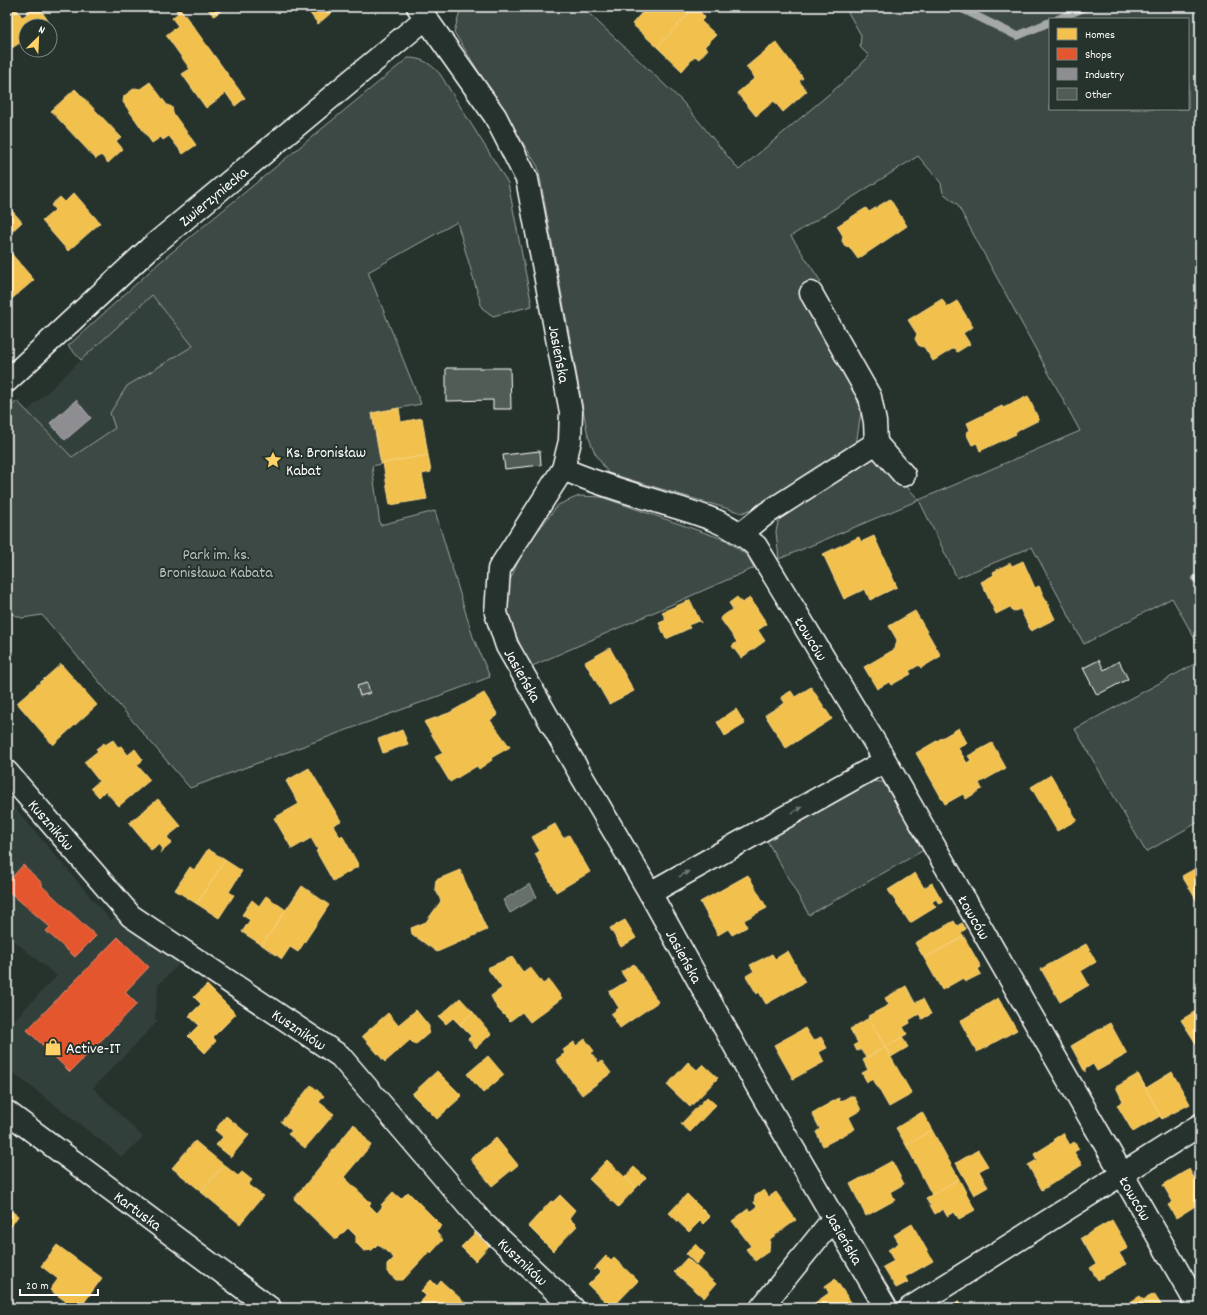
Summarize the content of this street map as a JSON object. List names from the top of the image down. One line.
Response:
{"streets":{"street":["Zwierzyniecka","Jasieńska","Łowców","Kuszników","Kartuska"]},"crossings":[["Zwierzyniecka","Jasieńska"],["Jasieńska","Łowców"]],"parks":["Park im. ks. Bronisława Kabata"],"places":{"place":["Ks. Bronisław Kabat"],"shop":["Active-IT"]},"legend":["Homes","Shops","Industry","Other"],"scale_bar":"20 m","north":"top right"}
